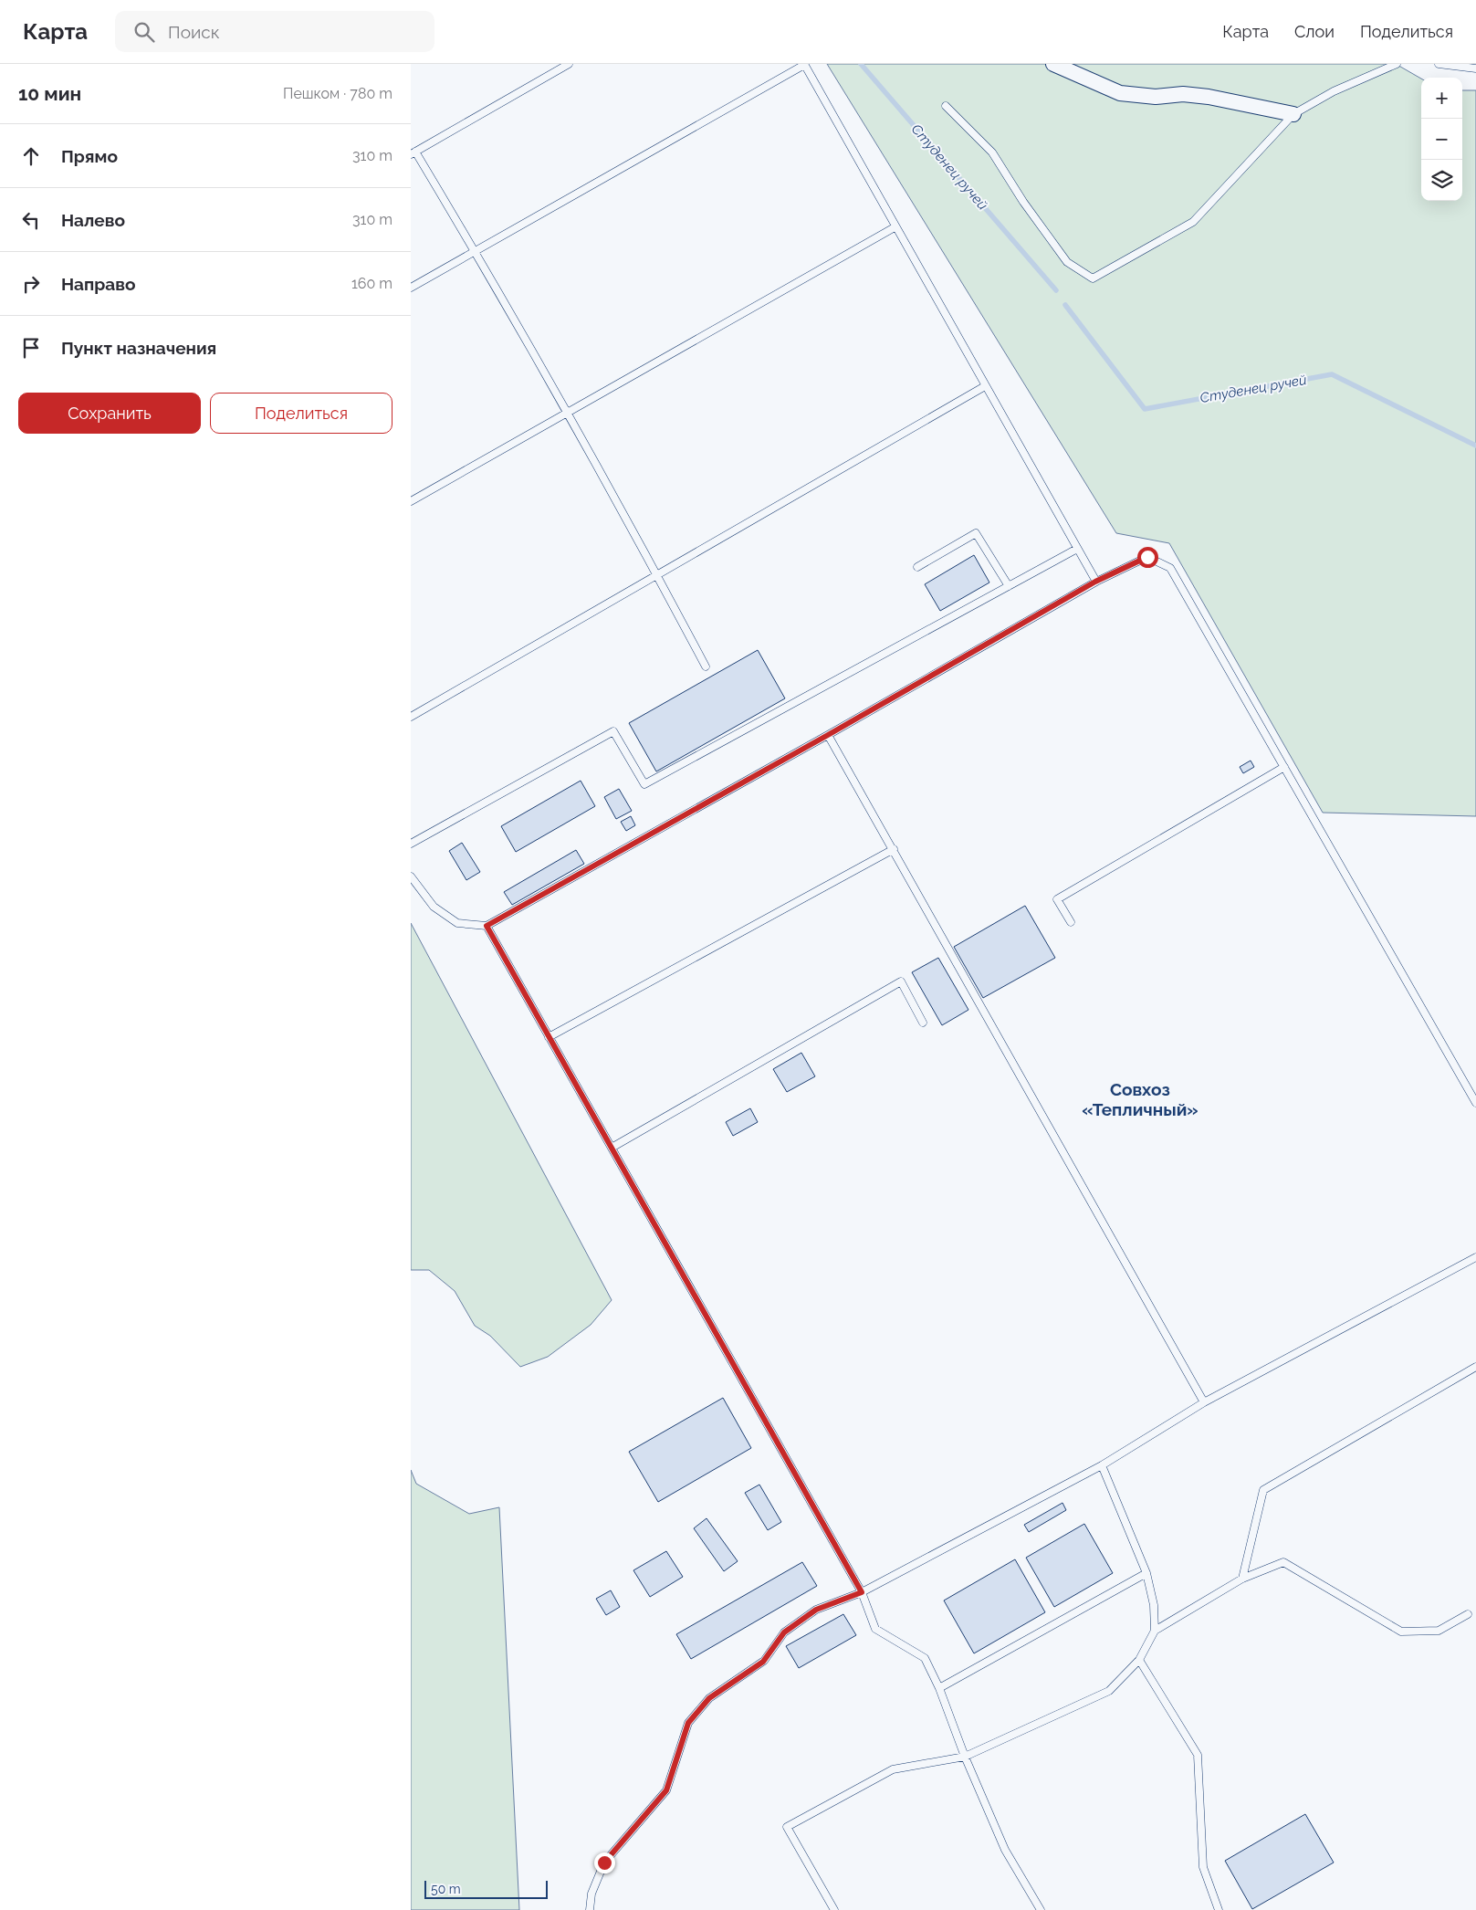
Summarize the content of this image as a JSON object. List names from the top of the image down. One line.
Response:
{"districts":["Совхоз «Тепличный»"],"water":["Студенец ручей"],"scale_bar":"50 m","page":{"header":"Карта","search":"Поиск","nav":["Карта","Слои","Поделиться"],"heading":["10 мин","Пешком · 780 m"],"map_buttons":["+","−"],"list":[["Прямо","310 m"],["Налево","310 m"],["Направо","160 m"],"Пункт назначения"],"buttons":["Сохранить","Поделиться"],"scale":"50 m"}}
